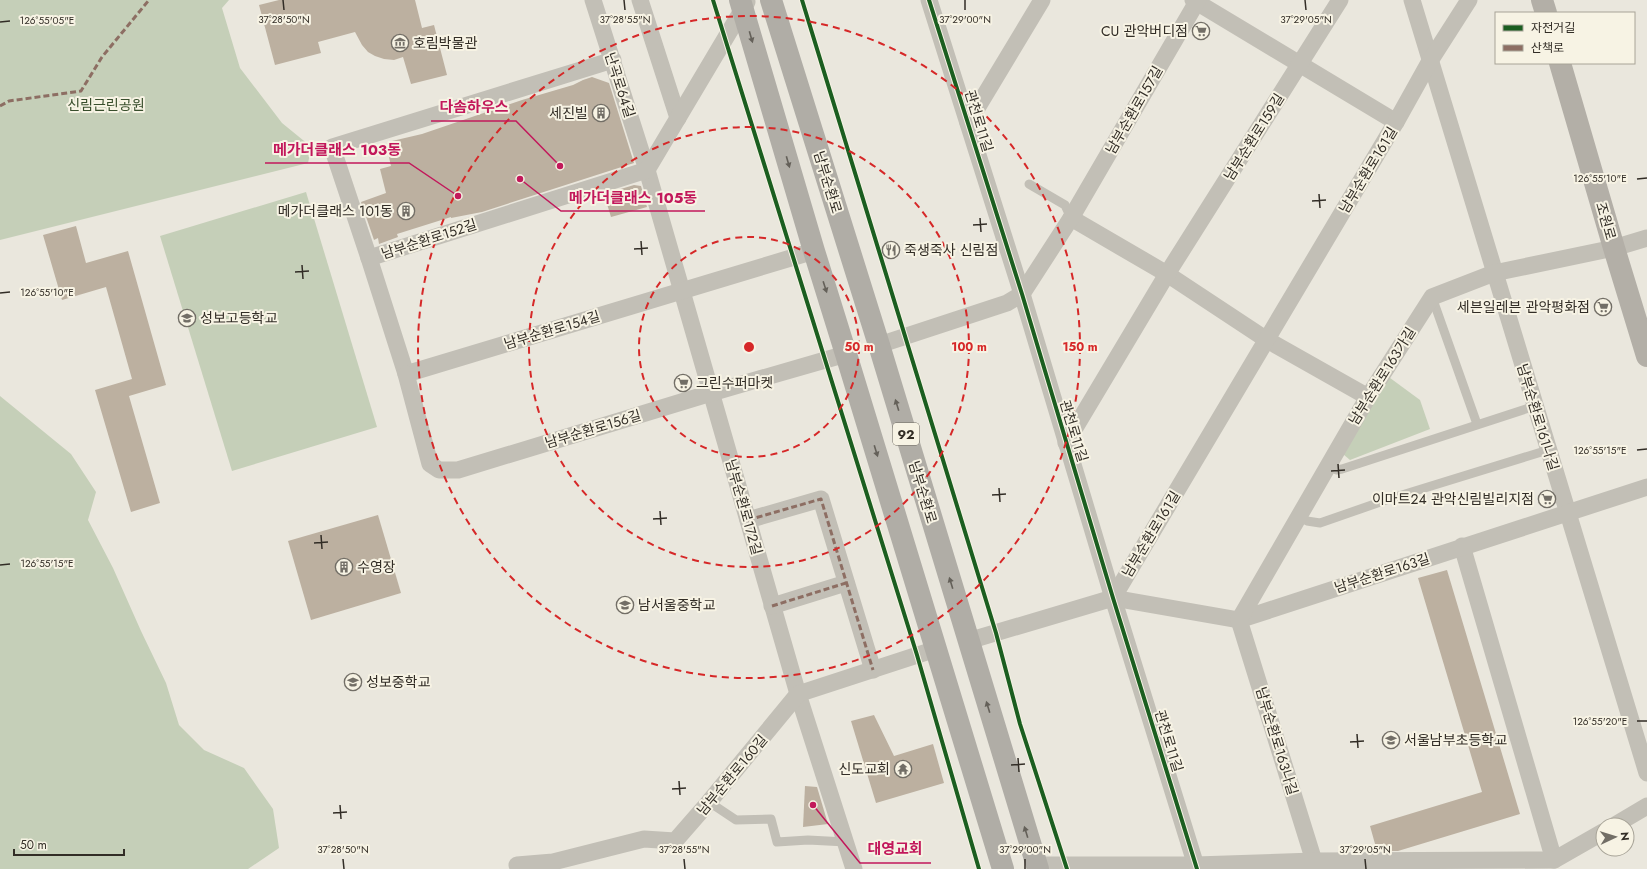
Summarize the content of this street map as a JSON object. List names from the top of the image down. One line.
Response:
{"streets":{"main road":["남부순환로","92"],"street":["난곡로64길","남부순환로157길","관천로11길","남부순환로159길","남부순환로161길","조원로","남부순환로152길","남부순환로154길","남부순환로163가길","남부순환로161나길","남부순환로156길","남부순환로172길","남부순환로163길","남부순환로163나길","남부순환로160길"]},"crossings":[["난곡로64길","남부순환로152길"],["난곡로64길","남부순환로172길"],["남부순환로157길","관천로11길"],["남부순환로157길","남부순환로159길"],["남부순환로157길","남부순환로161길"],["남부순환로157길","남부순환로"],["관천로11길","남부순환로159길"],["관천로11길","남부순환로161길"],["관천로11길","남부순환로163길"],["남부순환로161길","남부순환로161나길"],["남부순환로161길","남부순환로163길"],["남부순환로152길","남부순환로172길"],["남부순환로154길","남부순환로156길"],["남부순환로154길","92"],["남부순환로154길","남부순환로172길"],["남부순환로163가길","남부순환로163길"],["남부순환로163가길","남부순환로163나길"],["남부순환로161나길","남부순환로163길"],["남부순환로156길","92"],["남부순환로156길","남부순환로172길"],["남부순환로172길","남부순환로160길"],["남부순환로163길","남부순환로163나길"]],"parks":["신림근린공원"],"places":{"supermarket":["CU 관악버디점","세븐일레븐 관악평화점","그린수퍼마켓","이마트24 관악신림빌리지점"],"museum":["호림박물관"],"building":["세진빌","메가더클래스 101동","수영장"],"other":["다솜하우스","메가더클래스 105동","메가더클래스 103동","대영교회"],"restaurant":["죽생죽사 신림점"],"school or university":["성보고등학교","남서울중학교","성보중학교","서울남부초등학교"],"temple":["신도교회"]},"legend":["자전거길","산책로"],"scale_bar":"50 m","north":"right","coordinates":["37°28'50\"N","37°28'55\"N","37°29'00\"N","37°29'05\"N","126°55'05\"E","126°55'10\"E","126°55'15\"E","126°55'20\"E"],"rings":["50 m","100 m","150 m"]}
